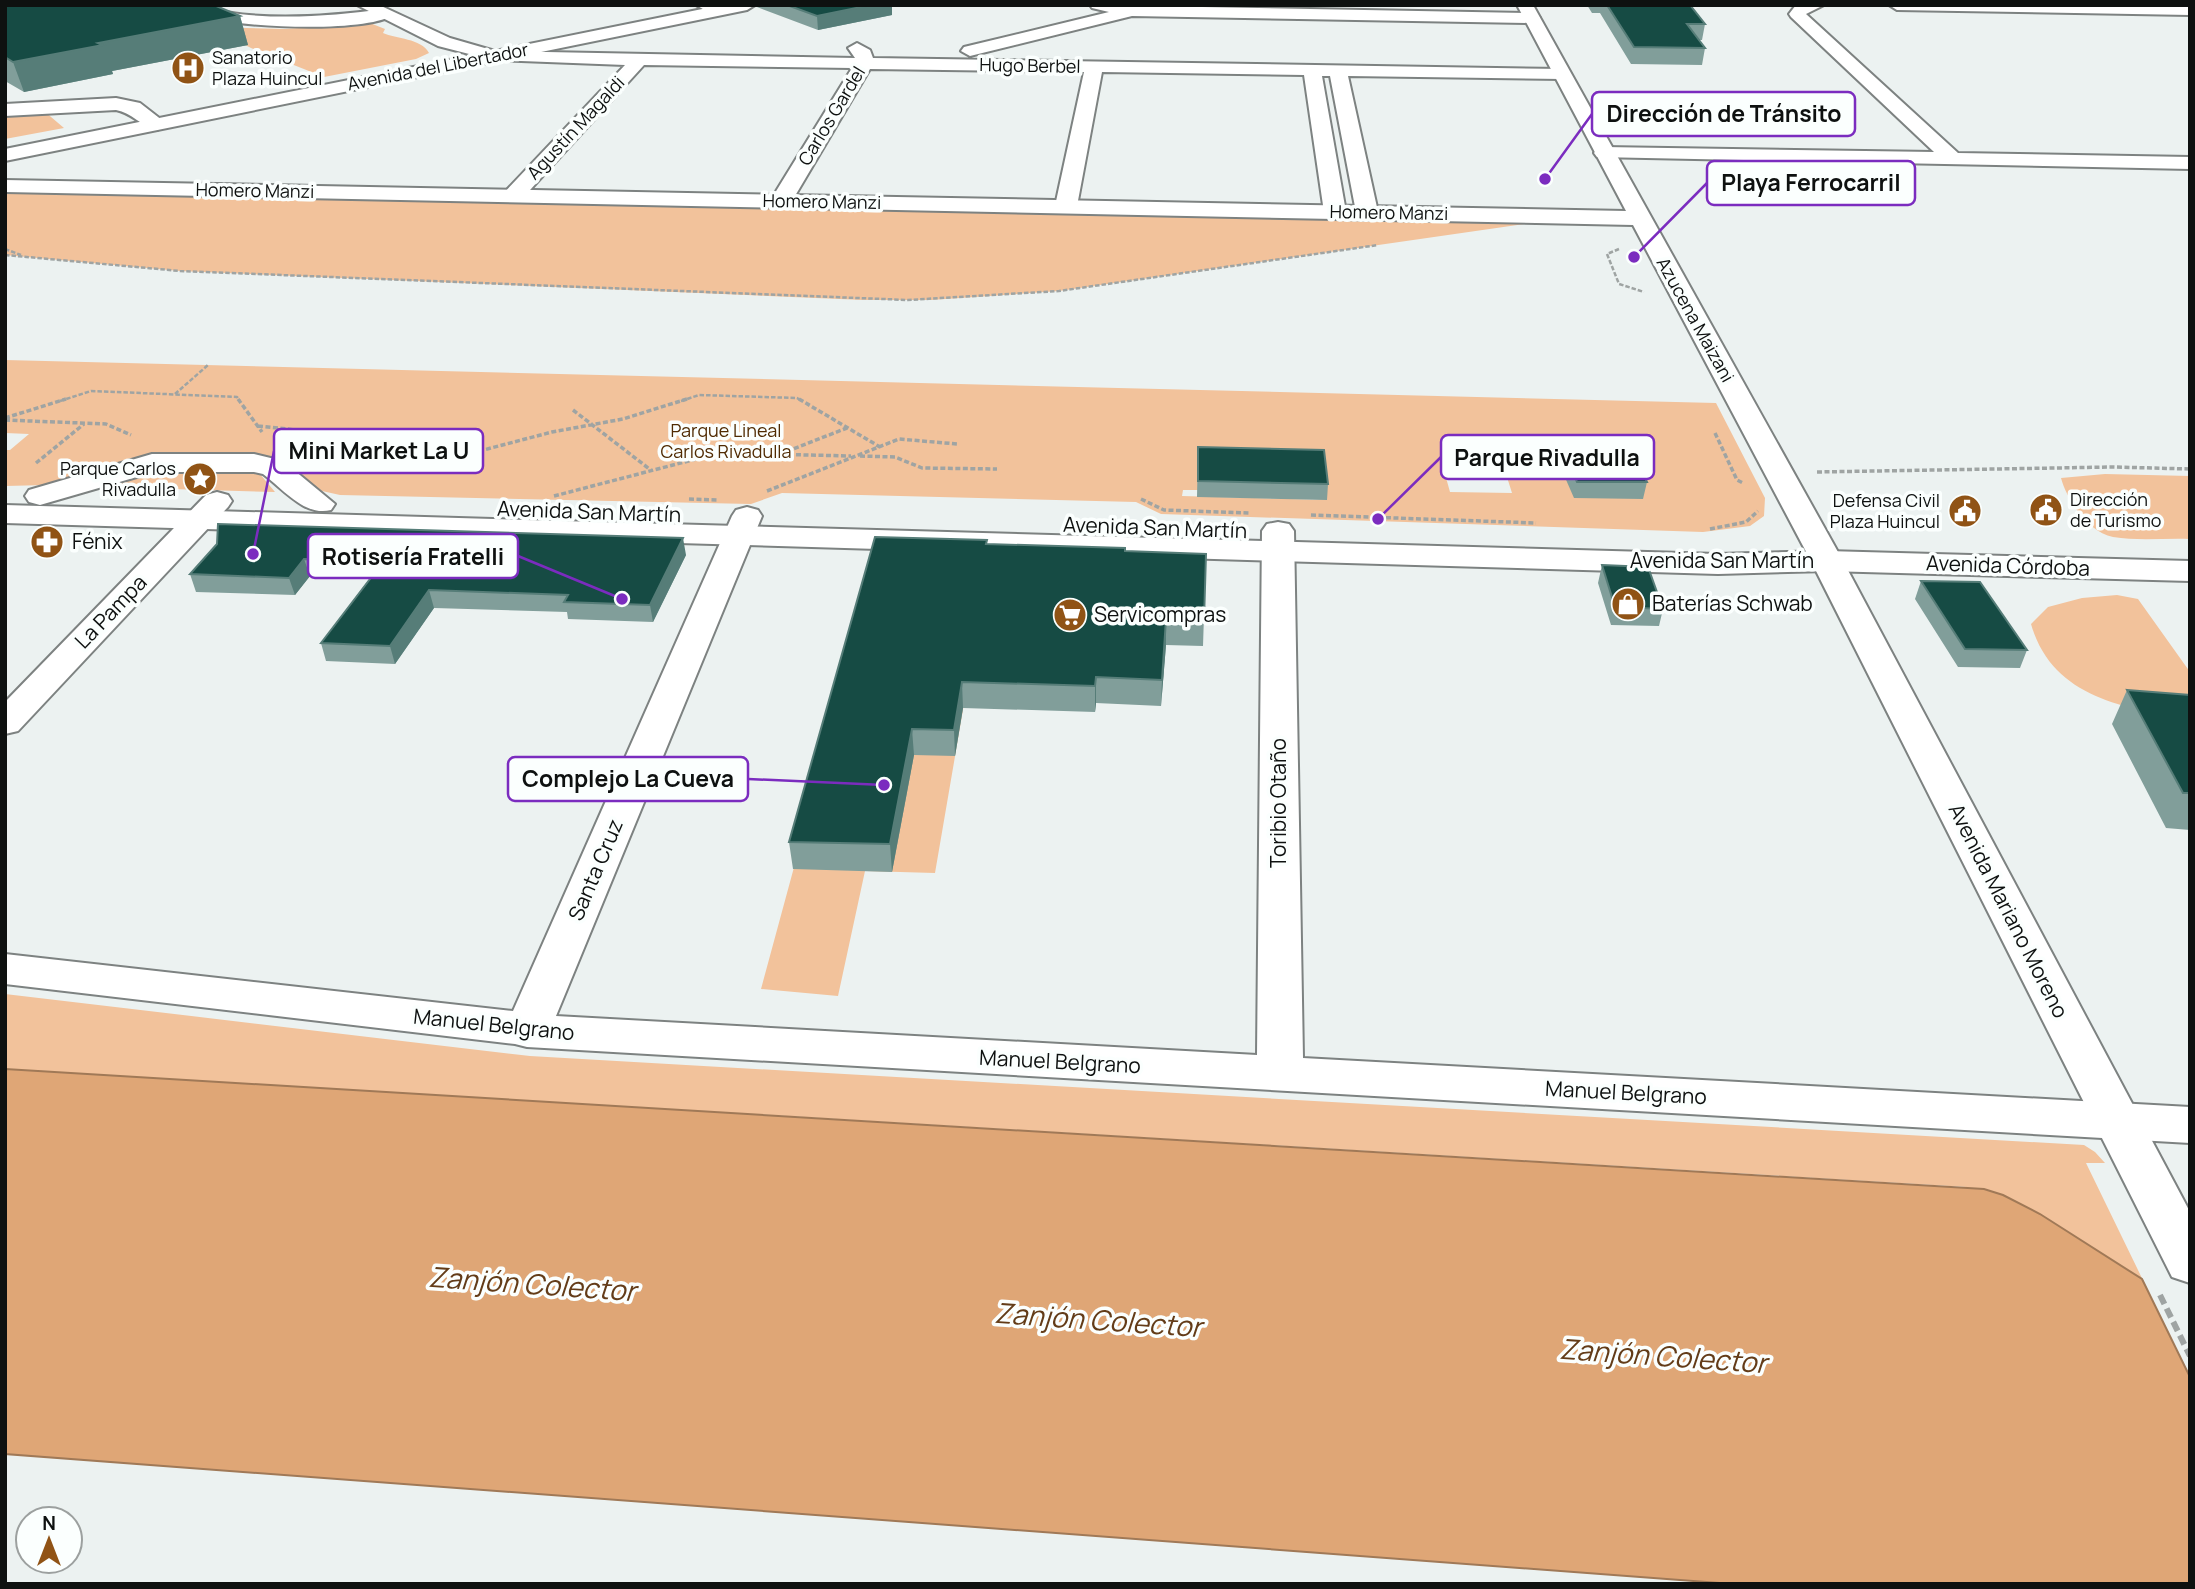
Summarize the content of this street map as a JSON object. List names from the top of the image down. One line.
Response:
{"streets":{"main road":["Hugo Berbel","Avenida del Libertador","Carlos Gardel","Agustín Magaldi","Homero Manzi","Azucena Maizani","Avenida San Martín","Avenida Córdoba","La Pampa","Toribio Otaño","Santa Cruz","Avenida Mariano Moreno","Manuel Belgrano"]},"crossings":[["Hugo Berbel","Avenida del Libertador"],["Hugo Berbel","Carlos Gardel"],["Hugo Berbel","Agustín Magaldi"],["Hugo Berbel","Azucena Maizani"],["Carlos Gardel","Homero Manzi"],["Agustín Magaldi","Homero Manzi"],["Homero Manzi","Azucena Maizani"],["Azucena Maizani","Avenida San Martín"],["Azucena Maizani","Avenida Córdoba"],["Azucena Maizani","Avenida Mariano Moreno"],["Avenida San Martín","Avenida Córdoba"],["Avenida San Martín","La Pampa"],["Avenida San Martín","Toribio Otaño"],["Avenida San Martín","Santa Cruz"],["Avenida San Martín","Avenida Mariano Moreno"],["Avenida Córdoba","Avenida Mariano Moreno"],["Toribio Otaño","Manuel Belgrano"],["Santa Cruz","Manuel Belgrano"],["Avenida Mariano Moreno","Manuel Belgrano"]],"water":["Zanjón Colector"],"parks":["Parque Lineal Carlos Rivadulla"],"places":{"hospital":["Sanatorio Plaza Huincul"],"other":["Dirección de Tránsito","Playa Ferrocarril","Parque Rivadulla","Mini Market La U","Rotisería Fratelli","Complejo La Cueva"],"place":["Parque Carlos Rivadulla"],"public building":["Dirección de Turismo","Defensa Civil Plaza Huincul"],"pharmacy":["Fénix"],"shop":["Baterías Schwab"],"supermarket":["Servicompras"]},"north":"top"}
